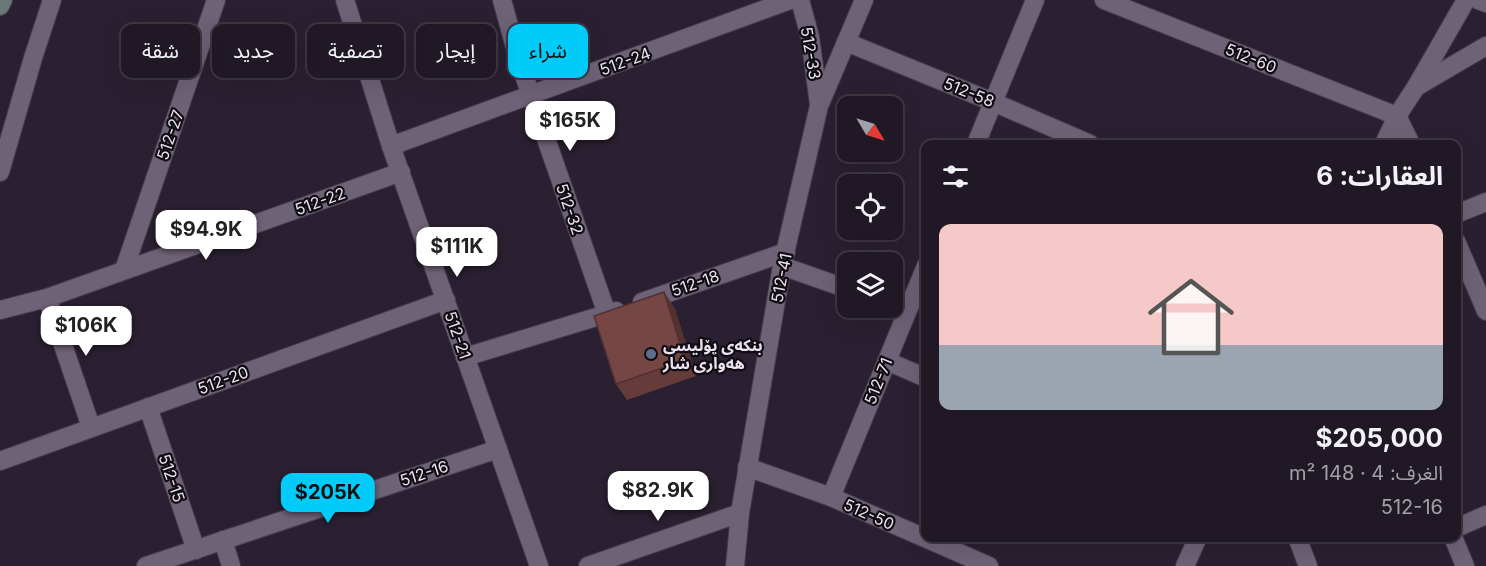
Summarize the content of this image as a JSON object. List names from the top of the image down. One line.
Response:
{"streets":{"street":["512-33","512-60","512-24","512-58","512-27","512-22","512-32","512-41","512-18","512-21","512-20","512-71","512-16","512-15","512-50"]},"crossings":[["512-33","512-41"],["512-24","512-32"],["512-24","512-21"],["512-58","512-41"],["512-27","512-22"],["512-22","512-21"],["512-32","512-18"],["512-41","512-18"],["512-41","512-50"],["512-18","512-21"],["512-21","512-20"],["512-21","512-16"],["512-20","512-15"],["512-71","512-50"],["512-16","512-15"]],"places":["بنکەی پۆلیسی هەواری شار"],"north":"bottom right","page":{"chip":["شراء","إيجار","تصفية","جديد","شقة"],"price":["$165K","$94.9K","$111K","$106K","$82.9K","$205K"],"heading":"العقارات: 6","list":[{"name":"$205,000","note":"الغرف: 4 · 148 m² · 512-16"}]}}
